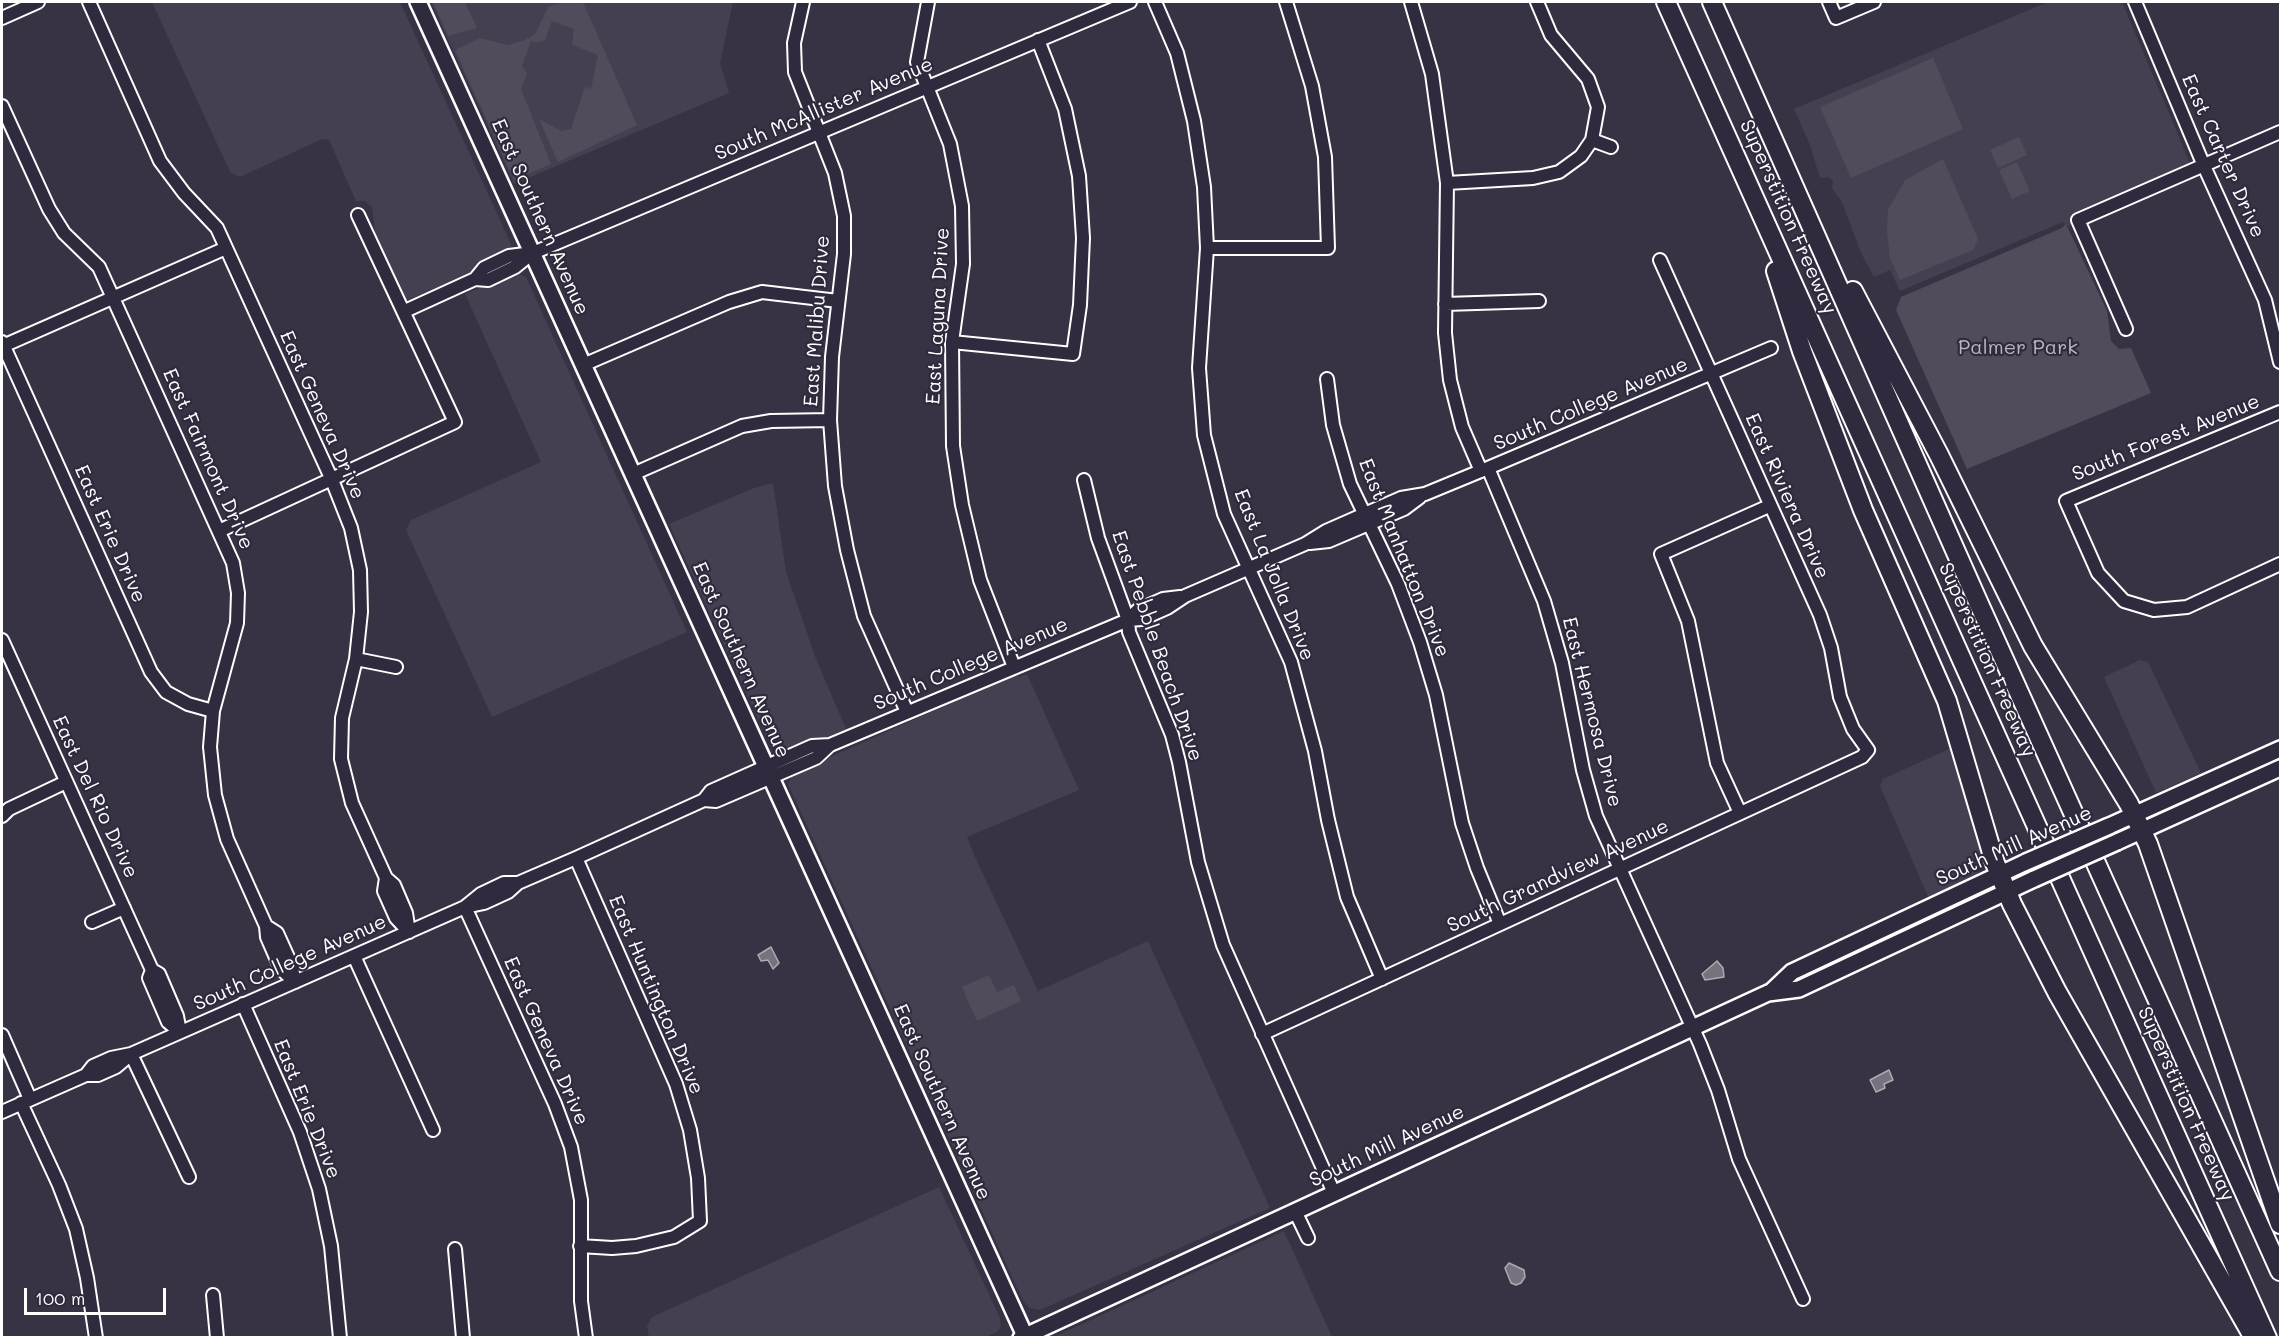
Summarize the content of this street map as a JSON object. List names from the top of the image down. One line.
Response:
{"streets":{"highway":["Superstition Freeway"],"main road":["East Southern Avenue","South Mill Avenue"],"street":["South McAllister Avenue","East Carter Drive","East Laguna Drive","East Malibu Drive","South College Avenue","East Geneva Drive","South Forest Avenue","East Fairmont Drive","East Riviera Drive","East Erie Drive","East Manhatton Drive","East La Jolla Drive","East Pebble Beach Drive","East Hermosa Drive","East Del Rio Drive","South Grandview Avenue","East Huntington Drive"]},"crossings":[["South McAllister Avenue","East Southern Avenue"],["South McAllister Avenue","East Laguna Drive"],["South McAllister Avenue","East Malibu Drive"],["East Southern Avenue","South College Avenue"],["East Southern Avenue","South Mill Avenue"],["East Laguna Drive","South College Avenue"],["East Malibu Drive","South College Avenue"],["South College Avenue","East Geneva Drive"],["South College Avenue","East Fairmont Drive"],["South College Avenue","East Riviera Drive"],["South College Avenue","East Erie Drive"],["South College Avenue","East Manhatton Drive"],["South College Avenue","East La Jolla Drive"],["South College Avenue","East Pebble Beach Drive"],["South College Avenue","East Hermosa Drive"],["South College Avenue","East Del Rio Drive"],["South College Avenue","East Huntington Drive"],["East Geneva Drive","East Huntington Drive"],["East Fairmont Drive","East Erie Drive"],["East Riviera Drive","South Grandview Avenue"],["East Manhatton Drive","South Grandview Avenue"],["East La Jolla Drive","South Grandview Avenue"],["East Pebble Beach Drive","South Mill Avenue"],["East Pebble Beach Drive","South Grandview Avenue"],["East Hermosa Drive","South Mill Avenue"],["East Hermosa Drive","South Grandview Avenue"]],"parks":["Palmer Park"],"scale_bar":"100 m"}
